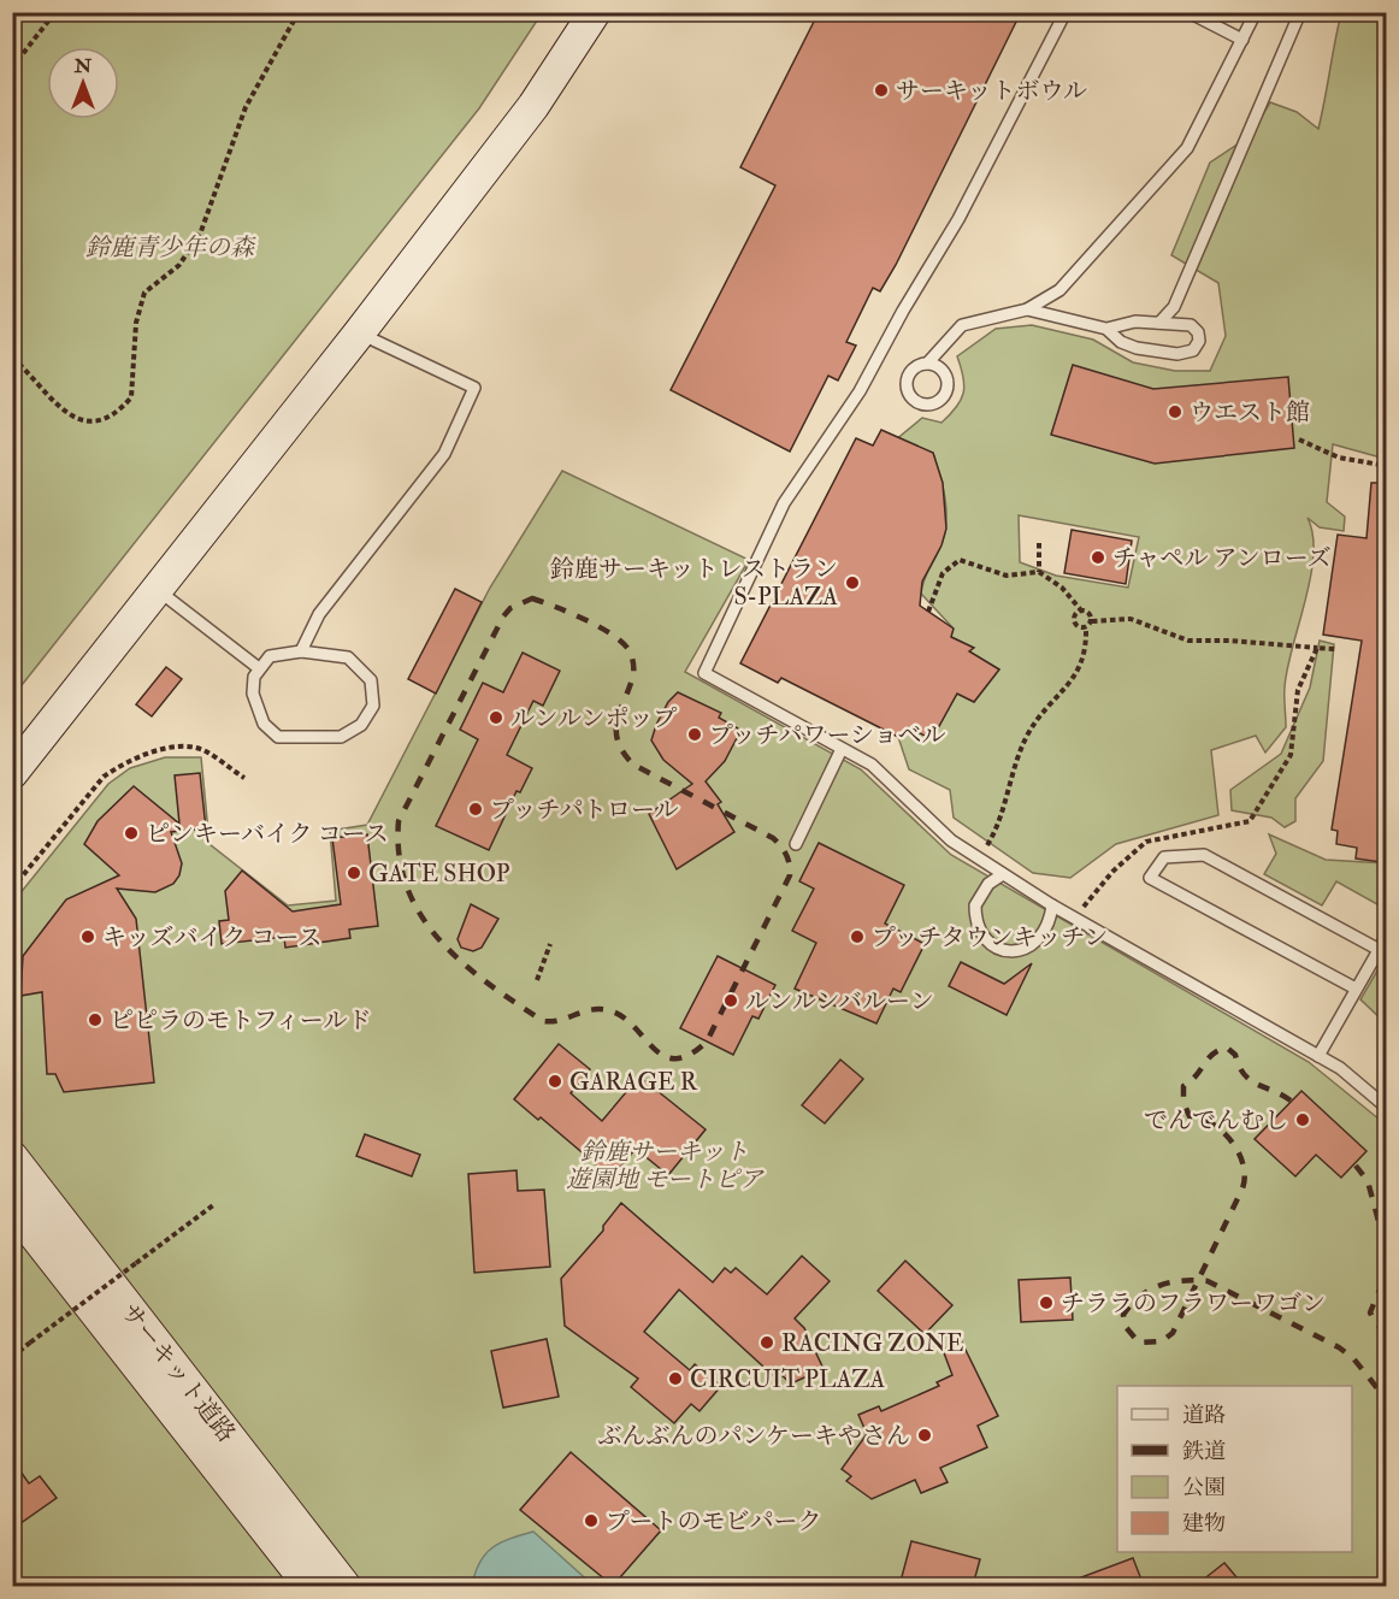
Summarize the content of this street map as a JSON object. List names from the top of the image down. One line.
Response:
{"streets":{"street":["サーキット道路"]},"parks":["鈴鹿青少年の森","鈴鹿サーキット 遊園地 モートピア"],"places":["サーキットボウル","ウエスト館","チャペル アンローズ","鈴鹿サーキットレストラン S-PLAZA","ルンルンポップ","プッチパワーショベル","プッチパトロール","ピンキーバイク コース","GATE SHOP","キッズバイク コース","プッチタウンキッチン","ルンルンバルーン","ピピラのモトフィールド","GARAGE R","でんでんむし","チララのフラワーワゴン","RACING ZONE","CIRCUIT PLAZA","ぶんぶんのパンケーキやさん","プートのモビパーク"],"legend":["道路","鉄道","公園","建物"],"north":"top"}
